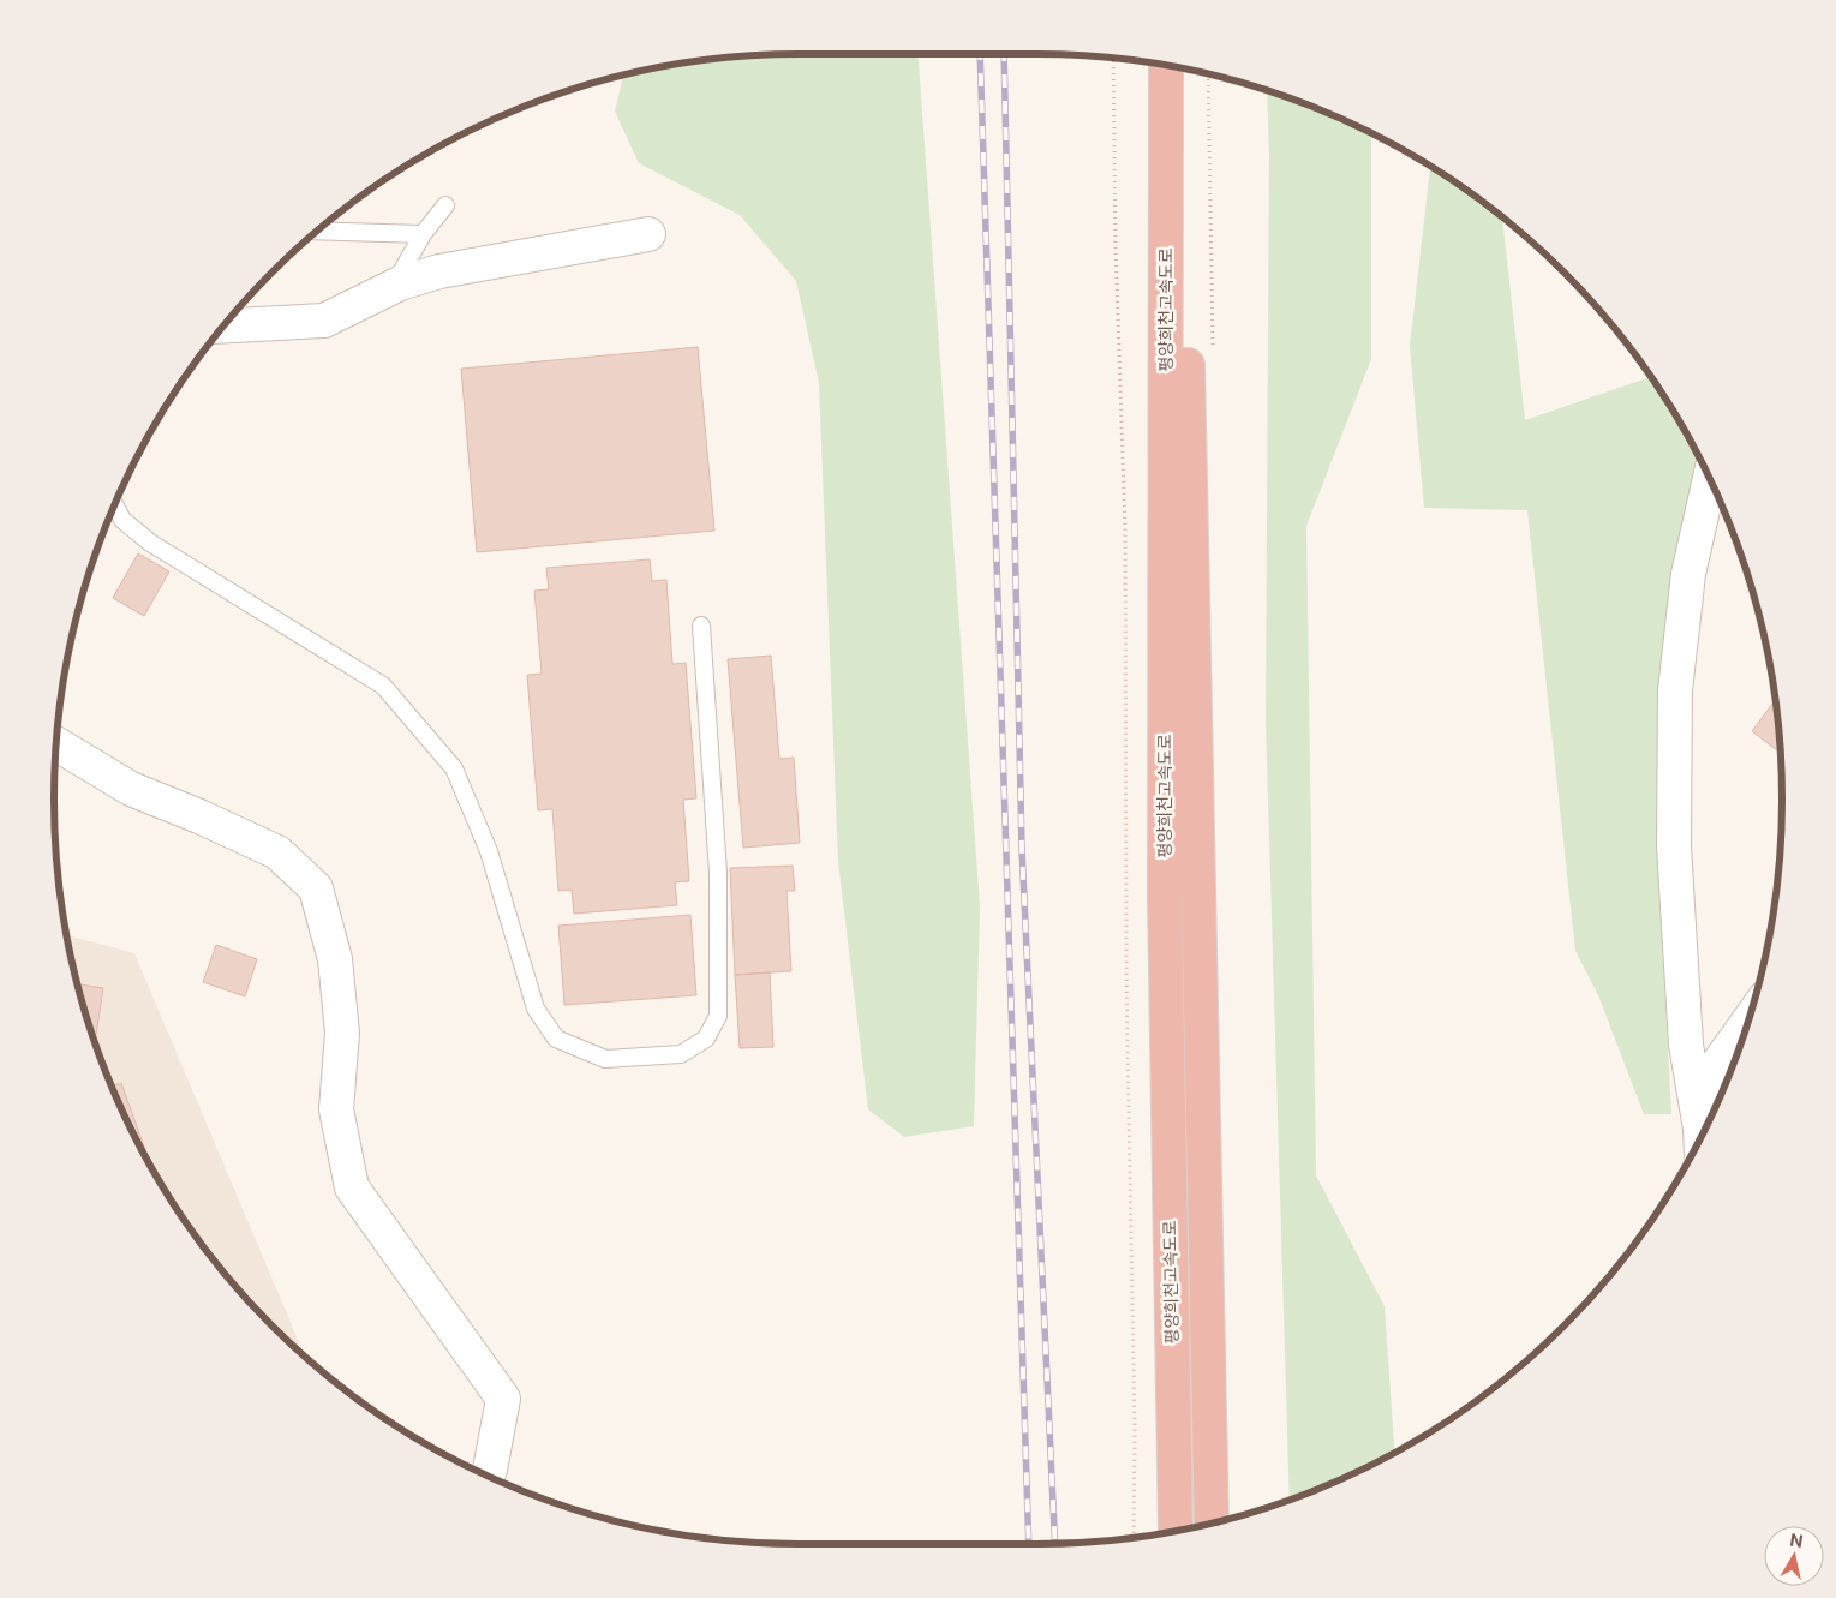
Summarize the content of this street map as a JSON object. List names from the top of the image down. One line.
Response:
{"streets":{"highway":["평양희천고속도로"]},"north":"top"}
